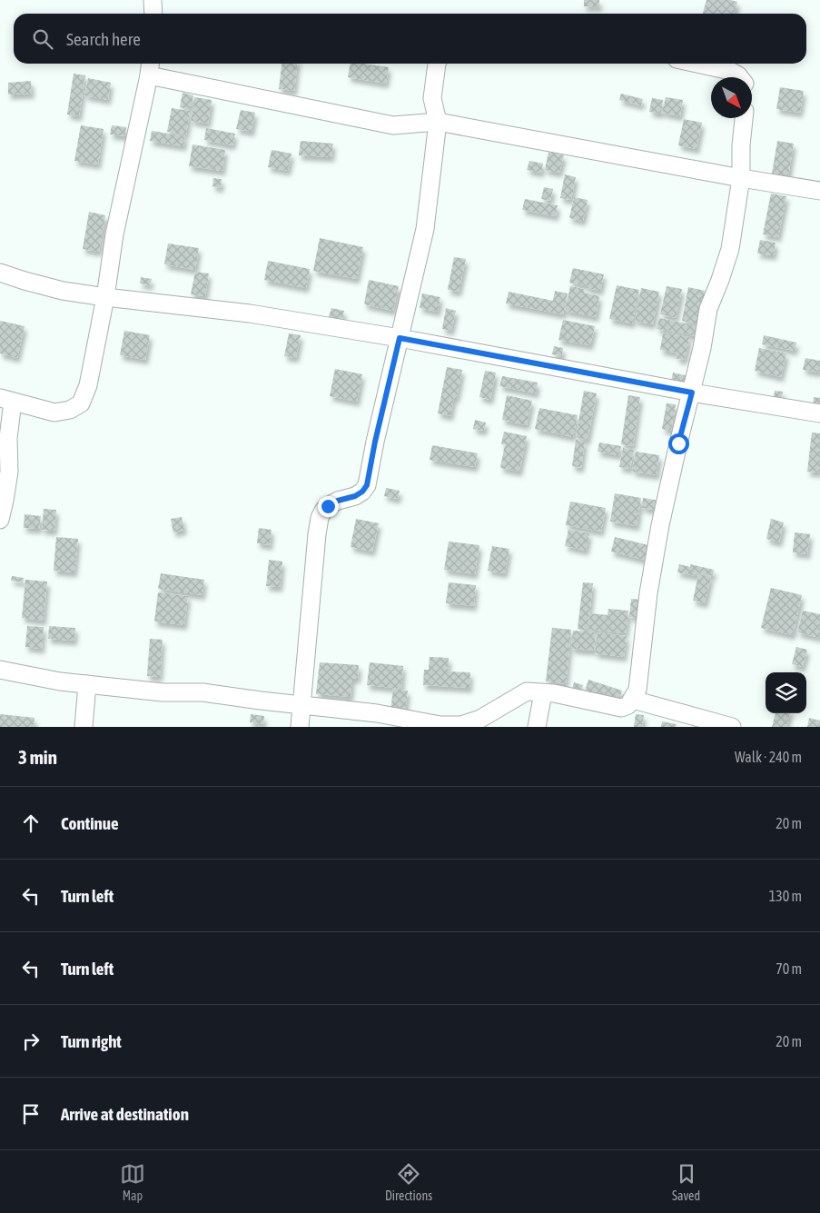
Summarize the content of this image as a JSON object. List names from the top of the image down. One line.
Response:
{"north":"bottom right","page":{"search":"Search here","heading":["3 min","Walk · 240 m"],"list":[["Continue","20 m"],["Turn left","130 m"],["Turn left","70 m"],["Turn right","20 m"],"Arrive at destination"],"nav":["Map","Directions","Saved"]}}
